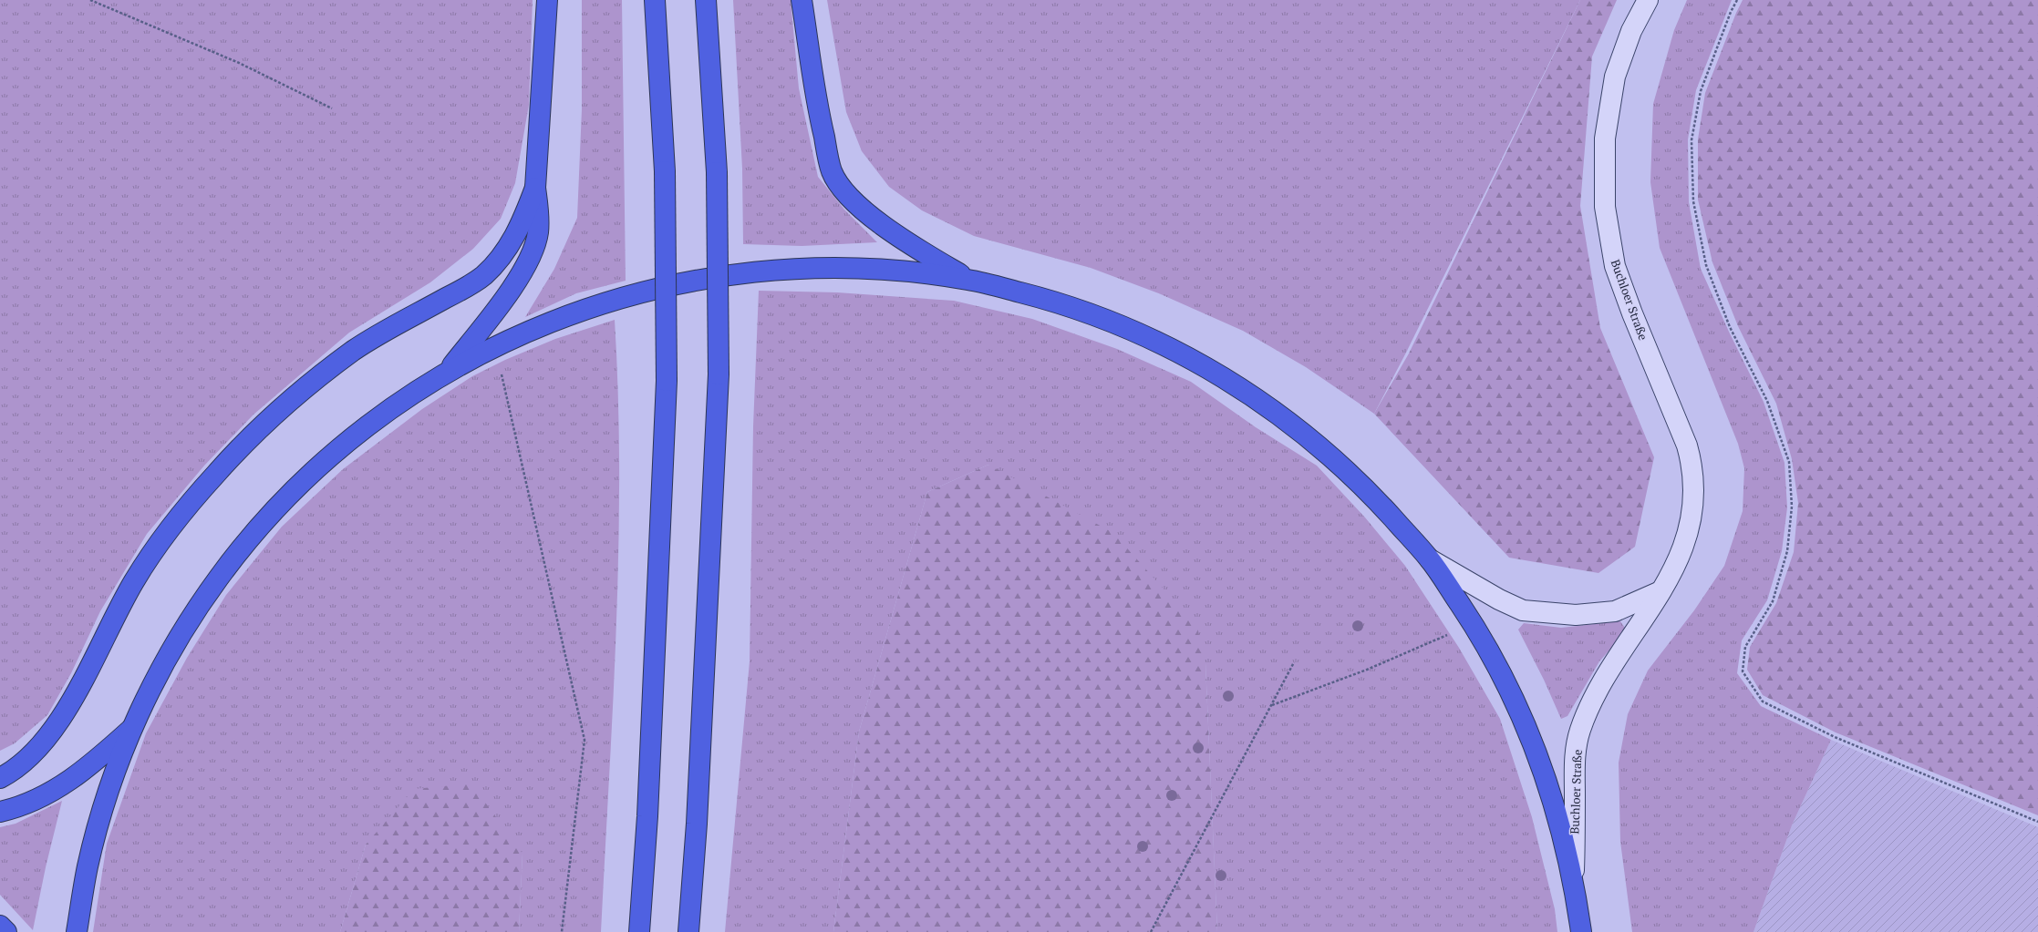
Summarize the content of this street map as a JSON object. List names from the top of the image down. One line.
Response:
{"streets":{"main road":["Buchloer Straße"]}}
